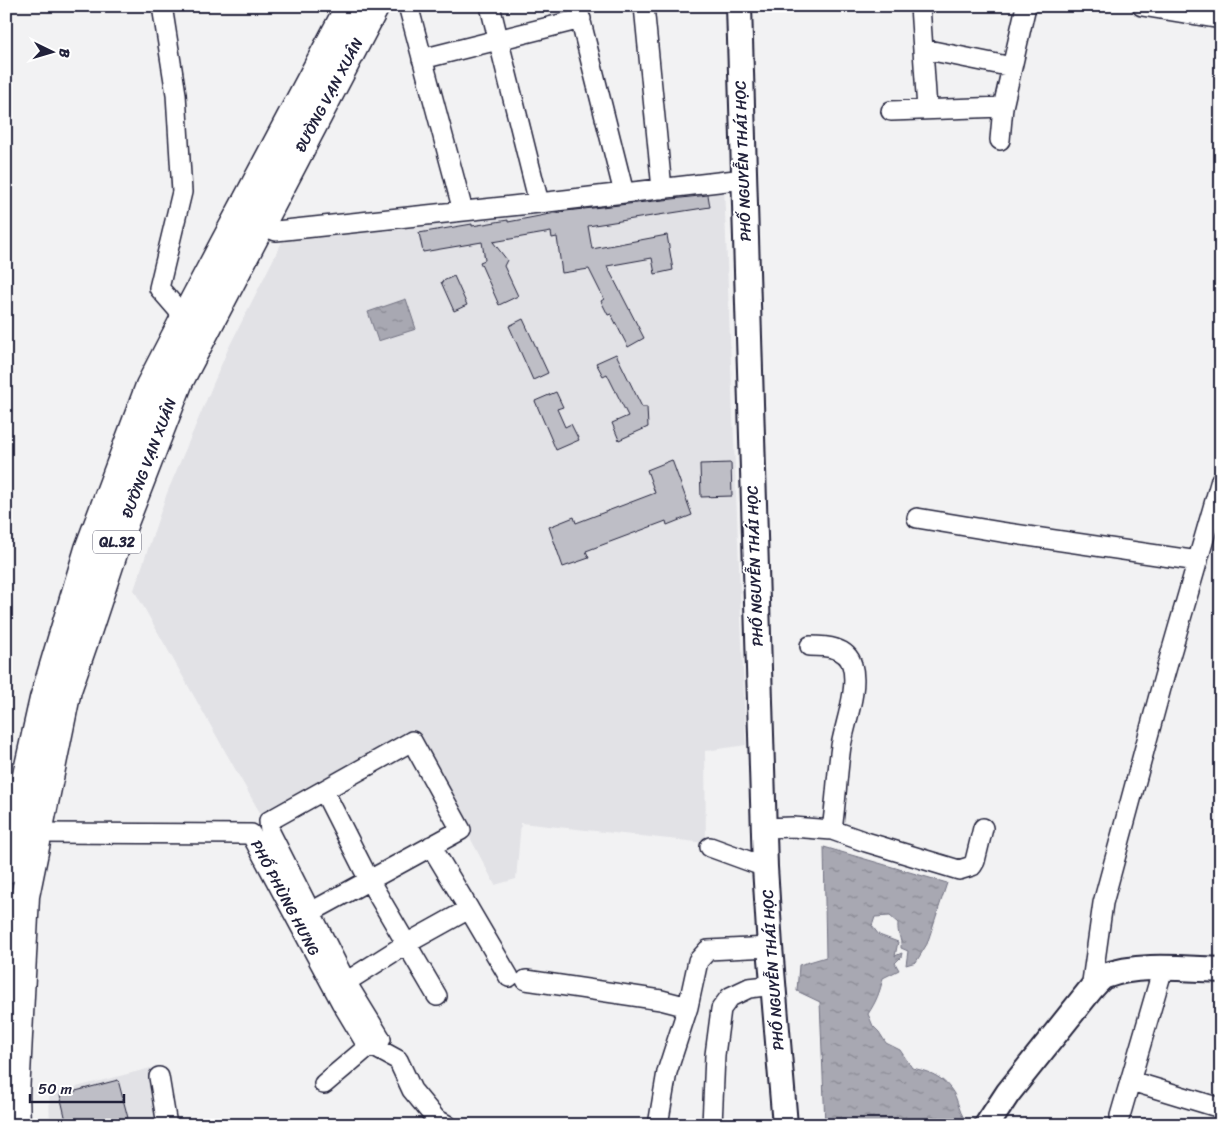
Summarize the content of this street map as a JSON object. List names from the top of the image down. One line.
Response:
{"streets":{"highway":["ĐƯỜNG VẠN XUÂN","QL.32"],"main road":["PHỐ NGUYỄN THÁI HỌC"],"street":["PHỐ PHÙNG HƯNG"]},"crossings":[["ĐƯỜNG VẠN XUÂN","QL.32"],["ĐƯỜNG VẠN XUÂN","PHỐ PHÙNG HƯNG"]],"scale_bar":"50 m","north":"right"}
